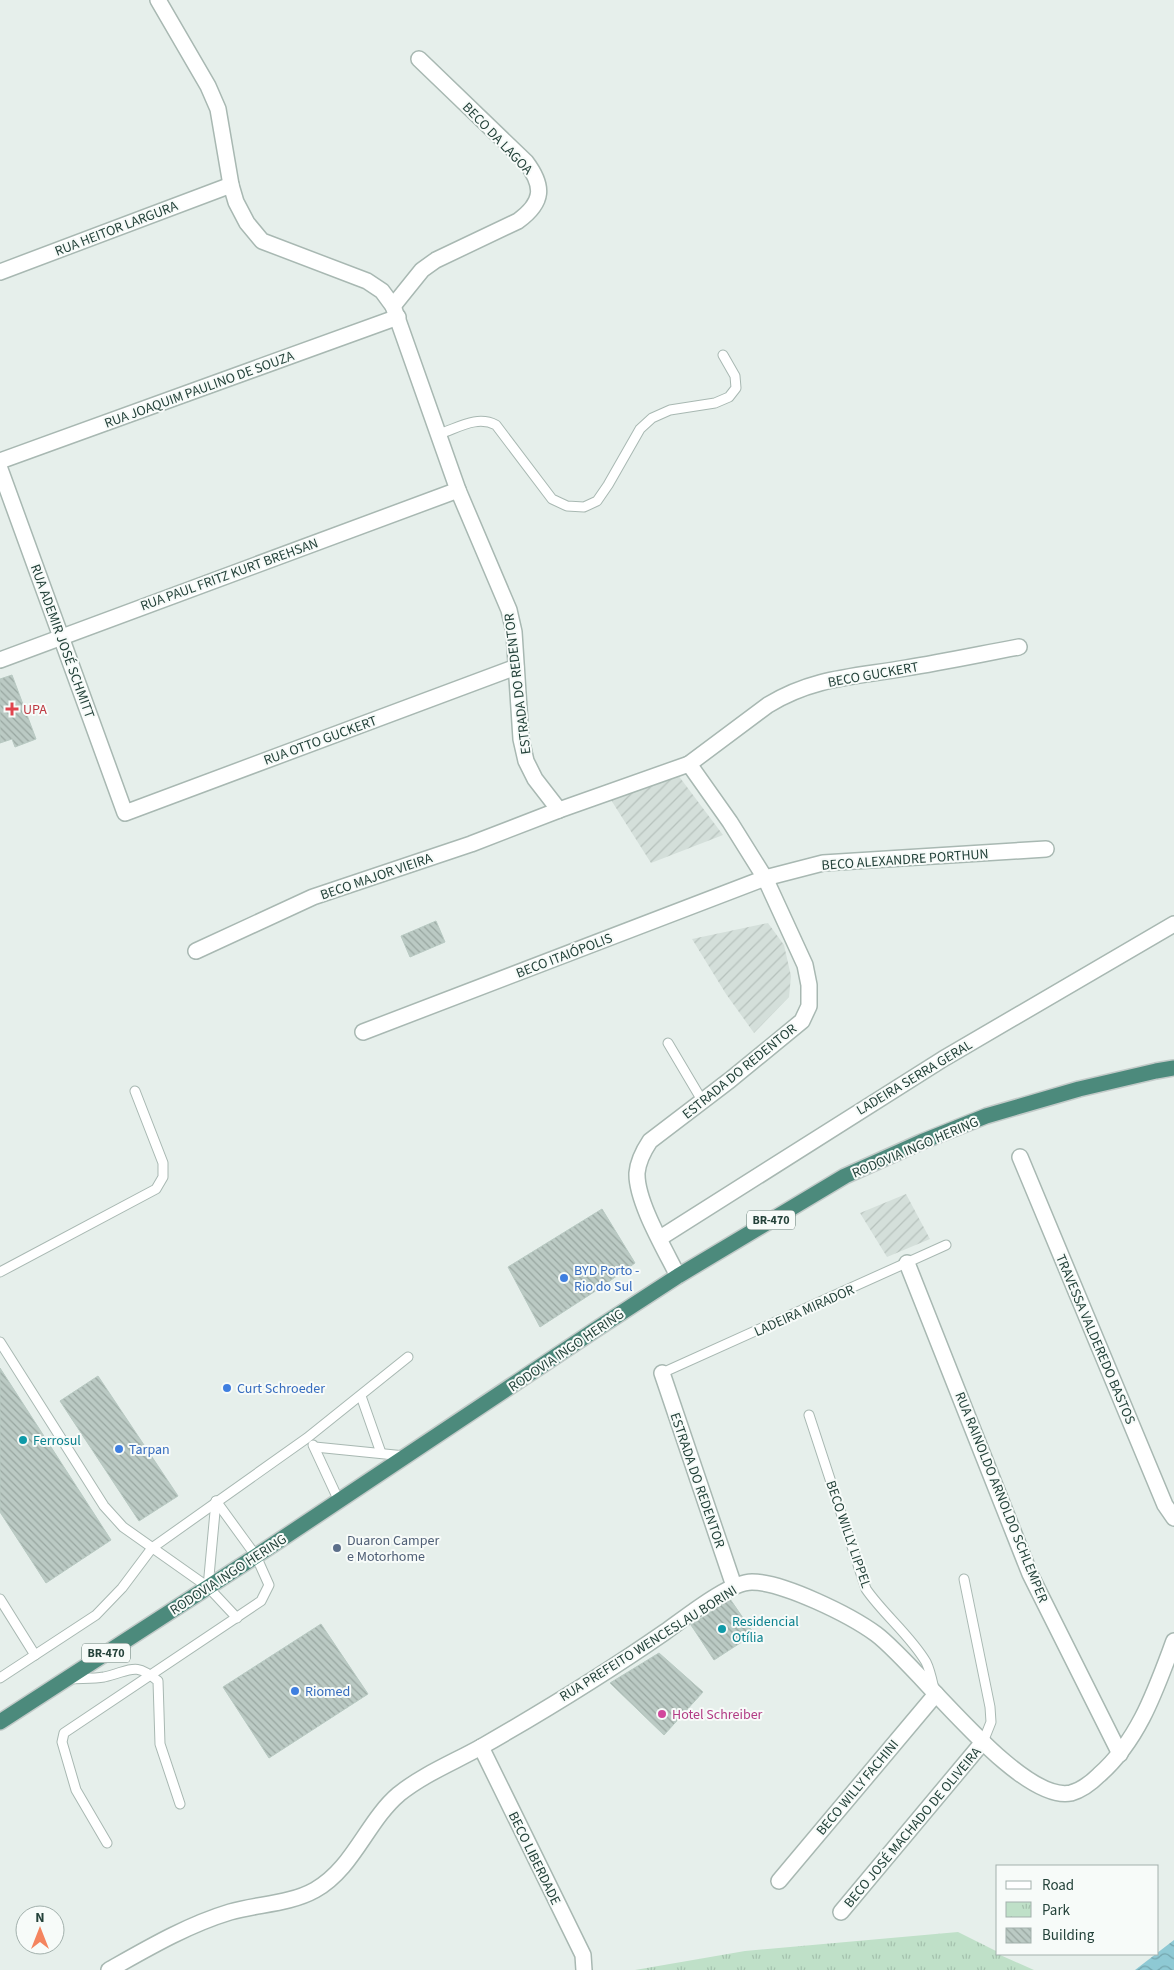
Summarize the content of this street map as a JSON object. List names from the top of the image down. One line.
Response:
{"streets":{"highway":["RODOVIA INGO HERING","BR-470"],"street":["BECO DA LAGOA","RUA HEITOR LARGURA","RUA JOAQUIM PAULINO DE SOUZA","RUA PAUL FRITZ KURT BREHSAN","RUA ADEMIR JOSÉ SCHMITT","BECO GUCKERT","ESTRADA DO REDENTOR","RUA OTTO GUCKERT","BECO ALEXANDRE PORTHUN","BECO MAJOR VIEIRA","BECO ITAIÓPOLIS","LADEIRA SERRA GERAL","TRAVESSA VALDEREDO BASTOS","RUA RAINOLDO ARNOLDO SCHLEMPER","RUA PREFEITO WENCESLAU BORINI","BECO WILLY FACHINI","BECO JOSÉ MACHADO DE OLIVEIRA","BECO LIBERDADE"],"lane":["LADEIRA MIRADOR","BECO WILLY LIPPEL"]},"crossings":[["BECO DA LAGOA","RUA JOAQUIM PAULINO DE SOUZA"],["BECO DA LAGOA","ESTRADA DO REDENTOR"],["RUA HEITOR LARGURA","ESTRADA DO REDENTOR"],["RUA JOAQUIM PAULINO DE SOUZA","ESTRADA DO REDENTOR"],["RUA PAUL FRITZ KURT BREHSAN","RUA ADEMIR JOSÉ SCHMITT"],["RUA PAUL FRITZ KURT BREHSAN","ESTRADA DO REDENTOR"],["RUA ADEMIR JOSÉ SCHMITT","RUA OTTO GUCKERT"],["BECO GUCKERT","ESTRADA DO REDENTOR"],["ESTRADA DO REDENTOR","RUA OTTO GUCKERT"],["ESTRADA DO REDENTOR","BECO ALEXANDRE PORTHUN"],["ESTRADA DO REDENTOR","BECO MAJOR VIEIRA"],["ESTRADA DO REDENTOR","BECO ITAIÓPOLIS"],["ESTRADA DO REDENTOR","LADEIRA SERRA GERAL"],["ESTRADA DO REDENTOR","RODOVIA INGO HERING"],["ESTRADA DO REDENTOR","LADEIRA MIRADOR"],["ESTRADA DO REDENTOR","RUA PREFEITO WENCESLAU BORINI"],["BECO ALEXANDRE PORTHUN","BECO ITAIÓPOLIS"],["LADEIRA MIRADOR","RUA RAINOLDO ARNOLDO SCHLEMPER"],["RUA RAINOLDO ARNOLDO SCHLEMPER","RUA PREFEITO WENCESLAU BORINI"],["BECO WILLY LIPPEL","RUA PREFEITO WENCESLAU BORINI"],["BECO WILLY LIPPEL","BECO WILLY FACHINI"],["RUA PREFEITO WENCESLAU BORINI","BECO WILLY FACHINI"],["RUA PREFEITO WENCESLAU BORINI","BECO JOSÉ MACHADO DE OLIVEIRA"],["RUA PREFEITO WENCESLAU BORINI","BECO LIBERDADE"]],"places":{"health":["UPA"],"other":["BYD Porto - Rio do Sul","Curt Schroeder","Ferrosul","Tarpan","Duaron Camper e Motorhome","Residencial Otília","Riomed","Hotel Schreiber"]},"legend":["Road","Park","Building"],"north":"top"}
